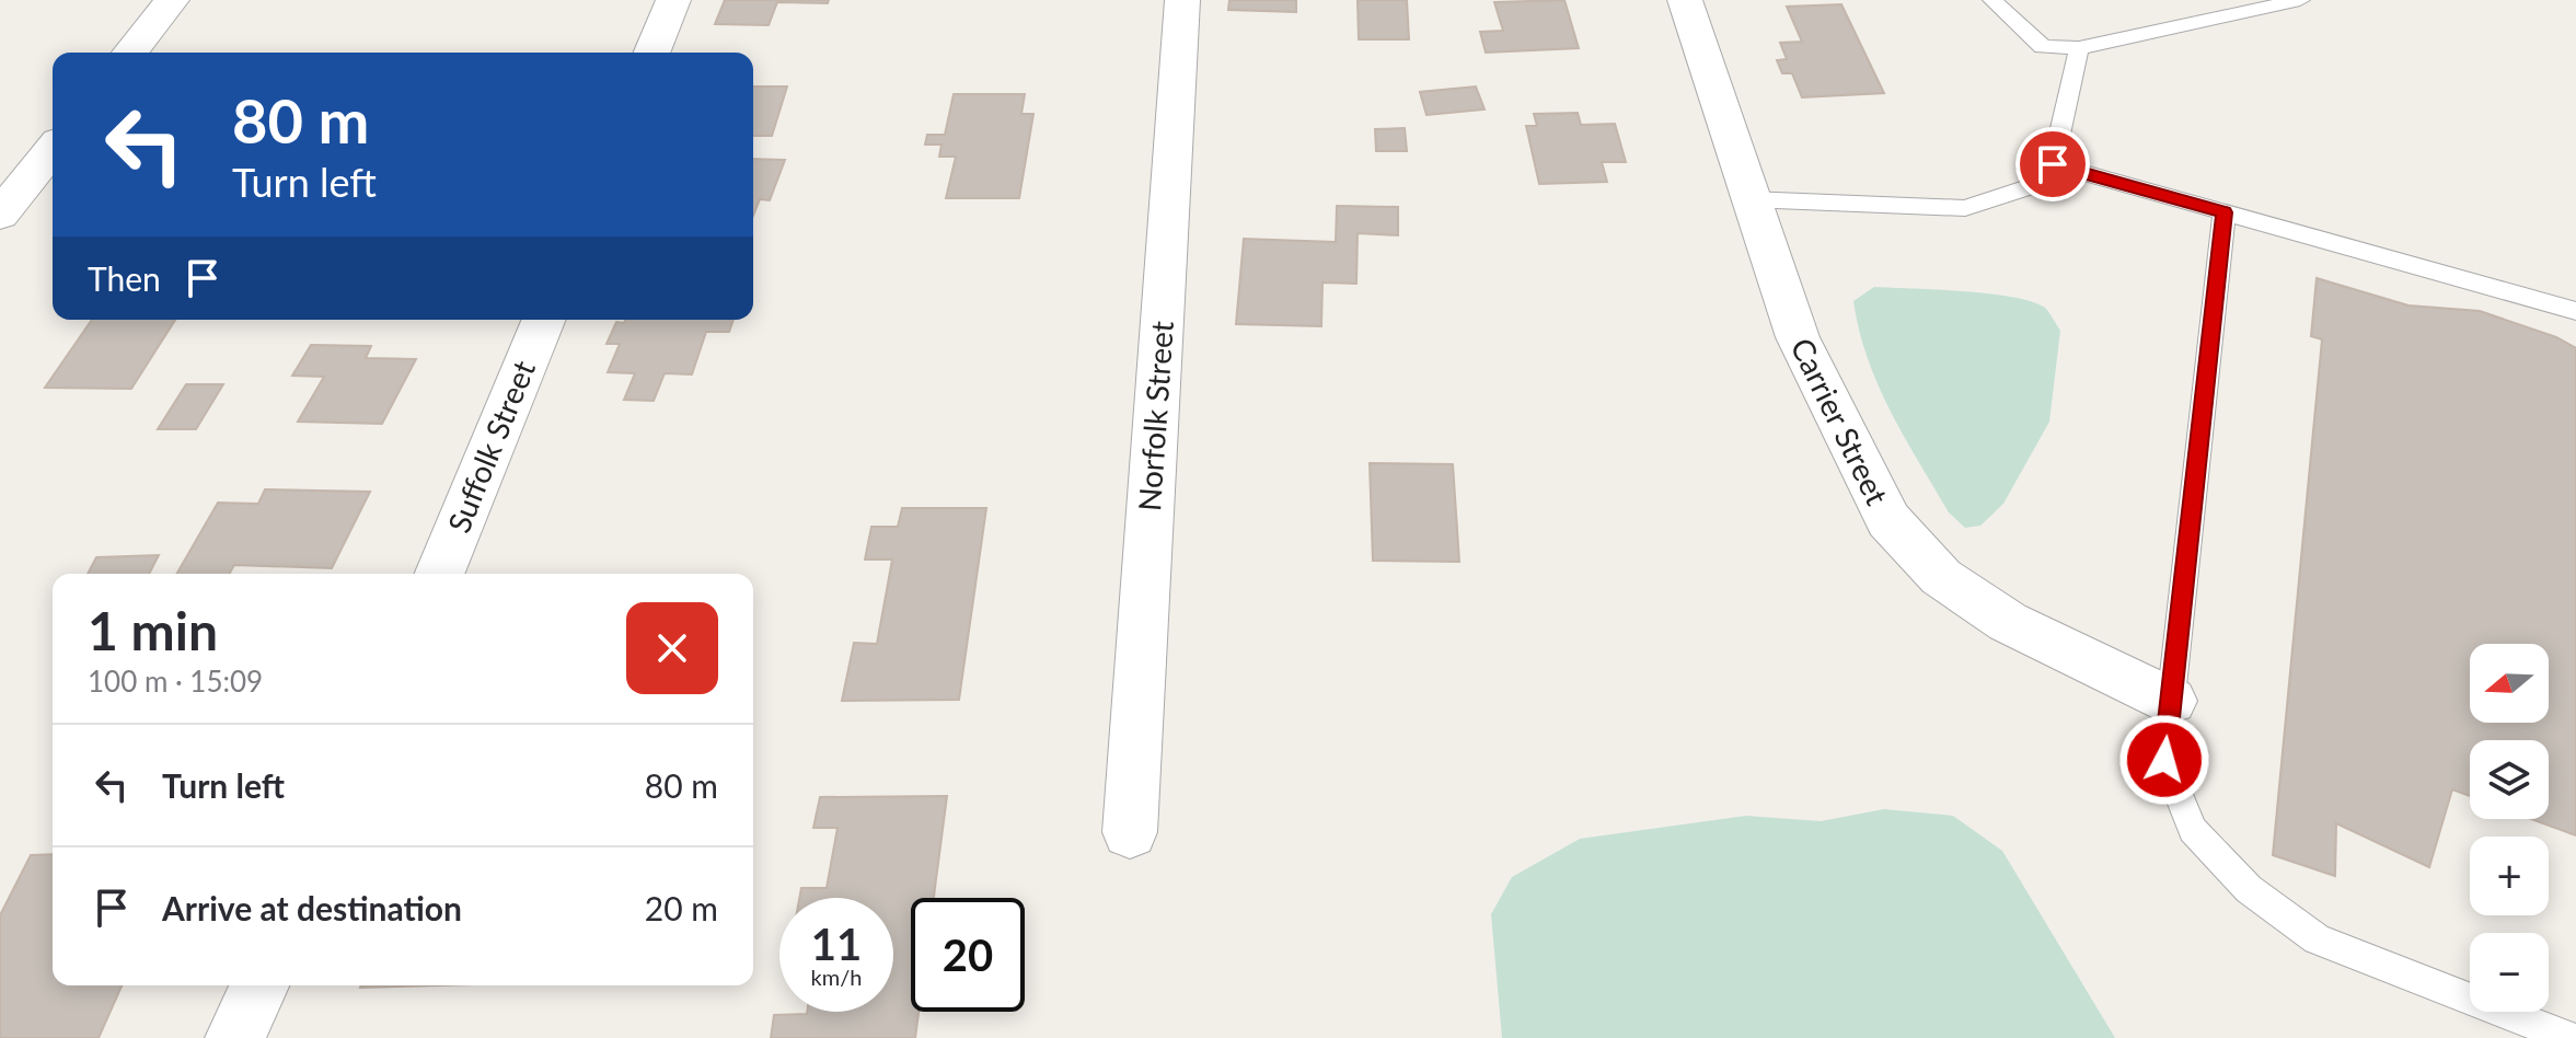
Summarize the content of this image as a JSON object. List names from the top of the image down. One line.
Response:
{"streets":{"street":["Norfolk Street","Carrier Street","Suffolk Street"]},"north":"left","page":{"turn":["80 m","Turn left"],"then":"Then","heading":["1 min","100 m · 15:09"],"map_buttons":["+","−"],"list":[{"name":"Turn left","value":"80 m"},{"name":"Arrive at destination","value":"20 m"}],"speed":"11 km/h","limit":"20"}}
